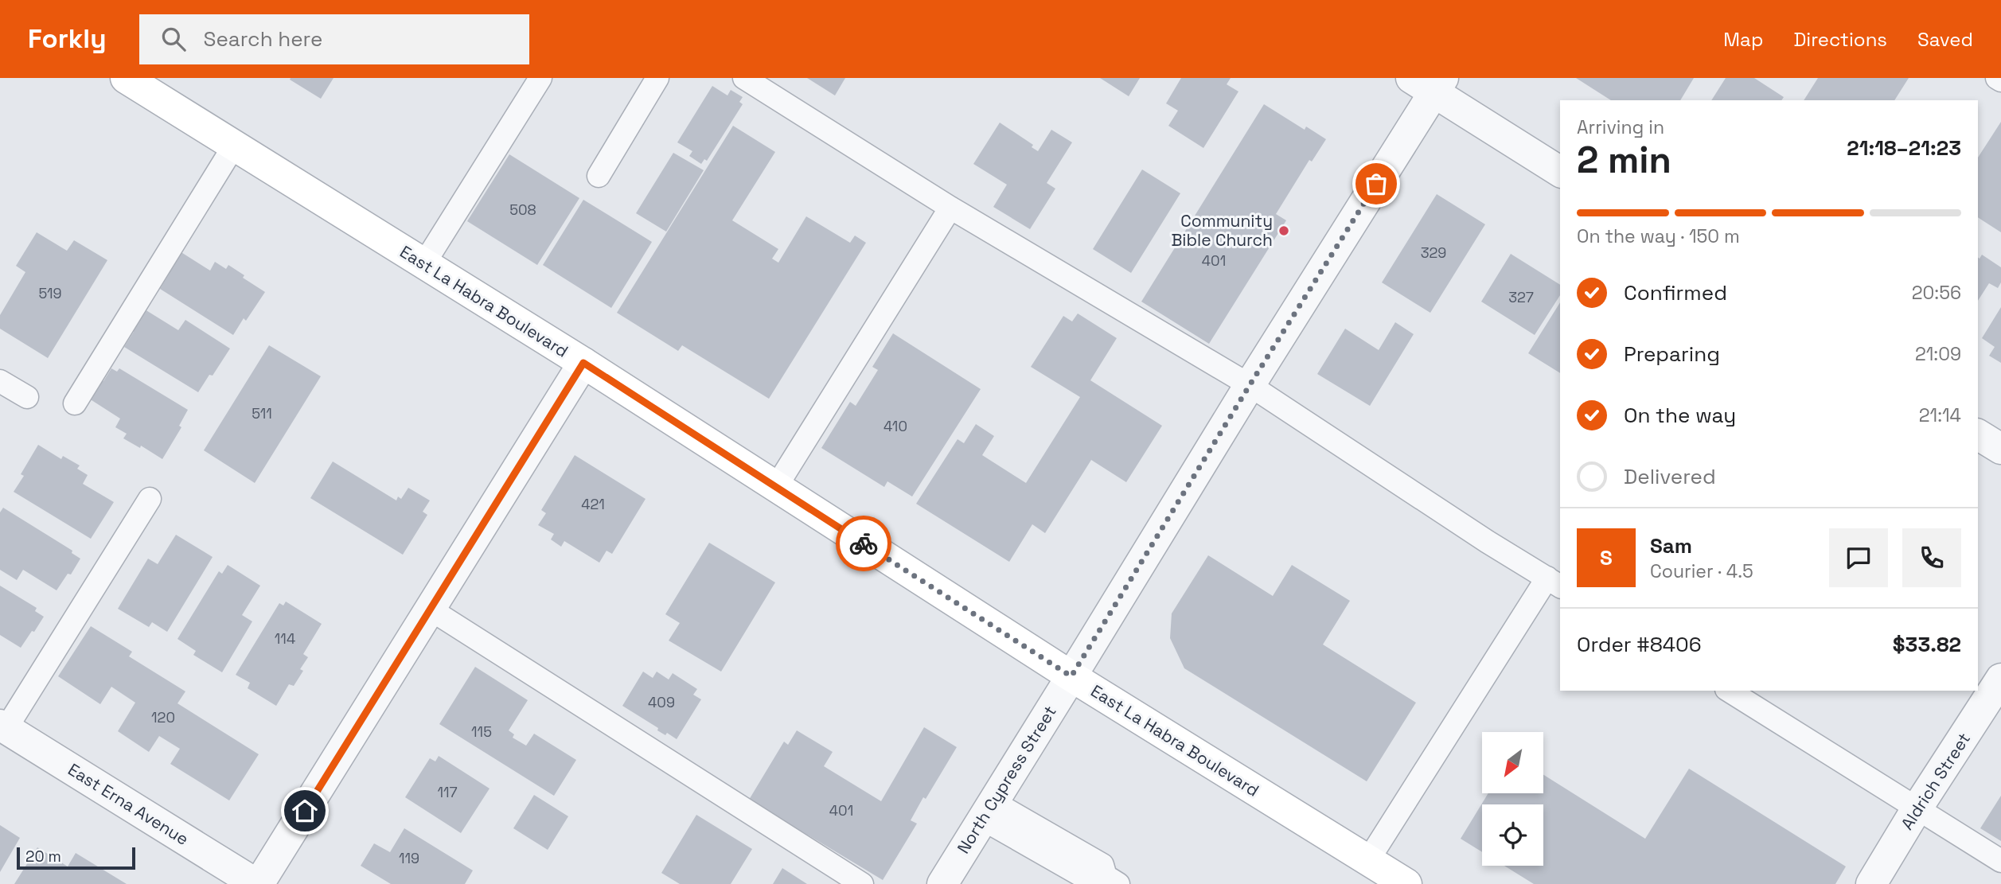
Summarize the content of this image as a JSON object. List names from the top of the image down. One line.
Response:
{"streets":{"main road":["East La Habra Boulevard"],"street":["North Cypress Street","Aldrich Street","East Erna Avenue"]},"crossings":[["East La Habra Boulevard","North Cypress Street"]],"places":["Community Bible Church"],"house_numbers":["508","329","401","519","327","511","410","421","114","409","120","115","117","401","119"],"scale_bar":"20 m","north":"bottom left","page":{"header":"Forkly","search":"Search here","nav":["Map","Directions","Saved"],"heading":["2 min","Arriving in","21:18–21:23"],"panel":["Sam","Courier · 4.5","Order #8406","$33.82"],"bar":"On the way · 150 m","list":[["Confirmed","20:56"],["Preparing","21:09"],["On the way","21:14"],"Delivered"],"round":"S","scale":"20 m"}}
